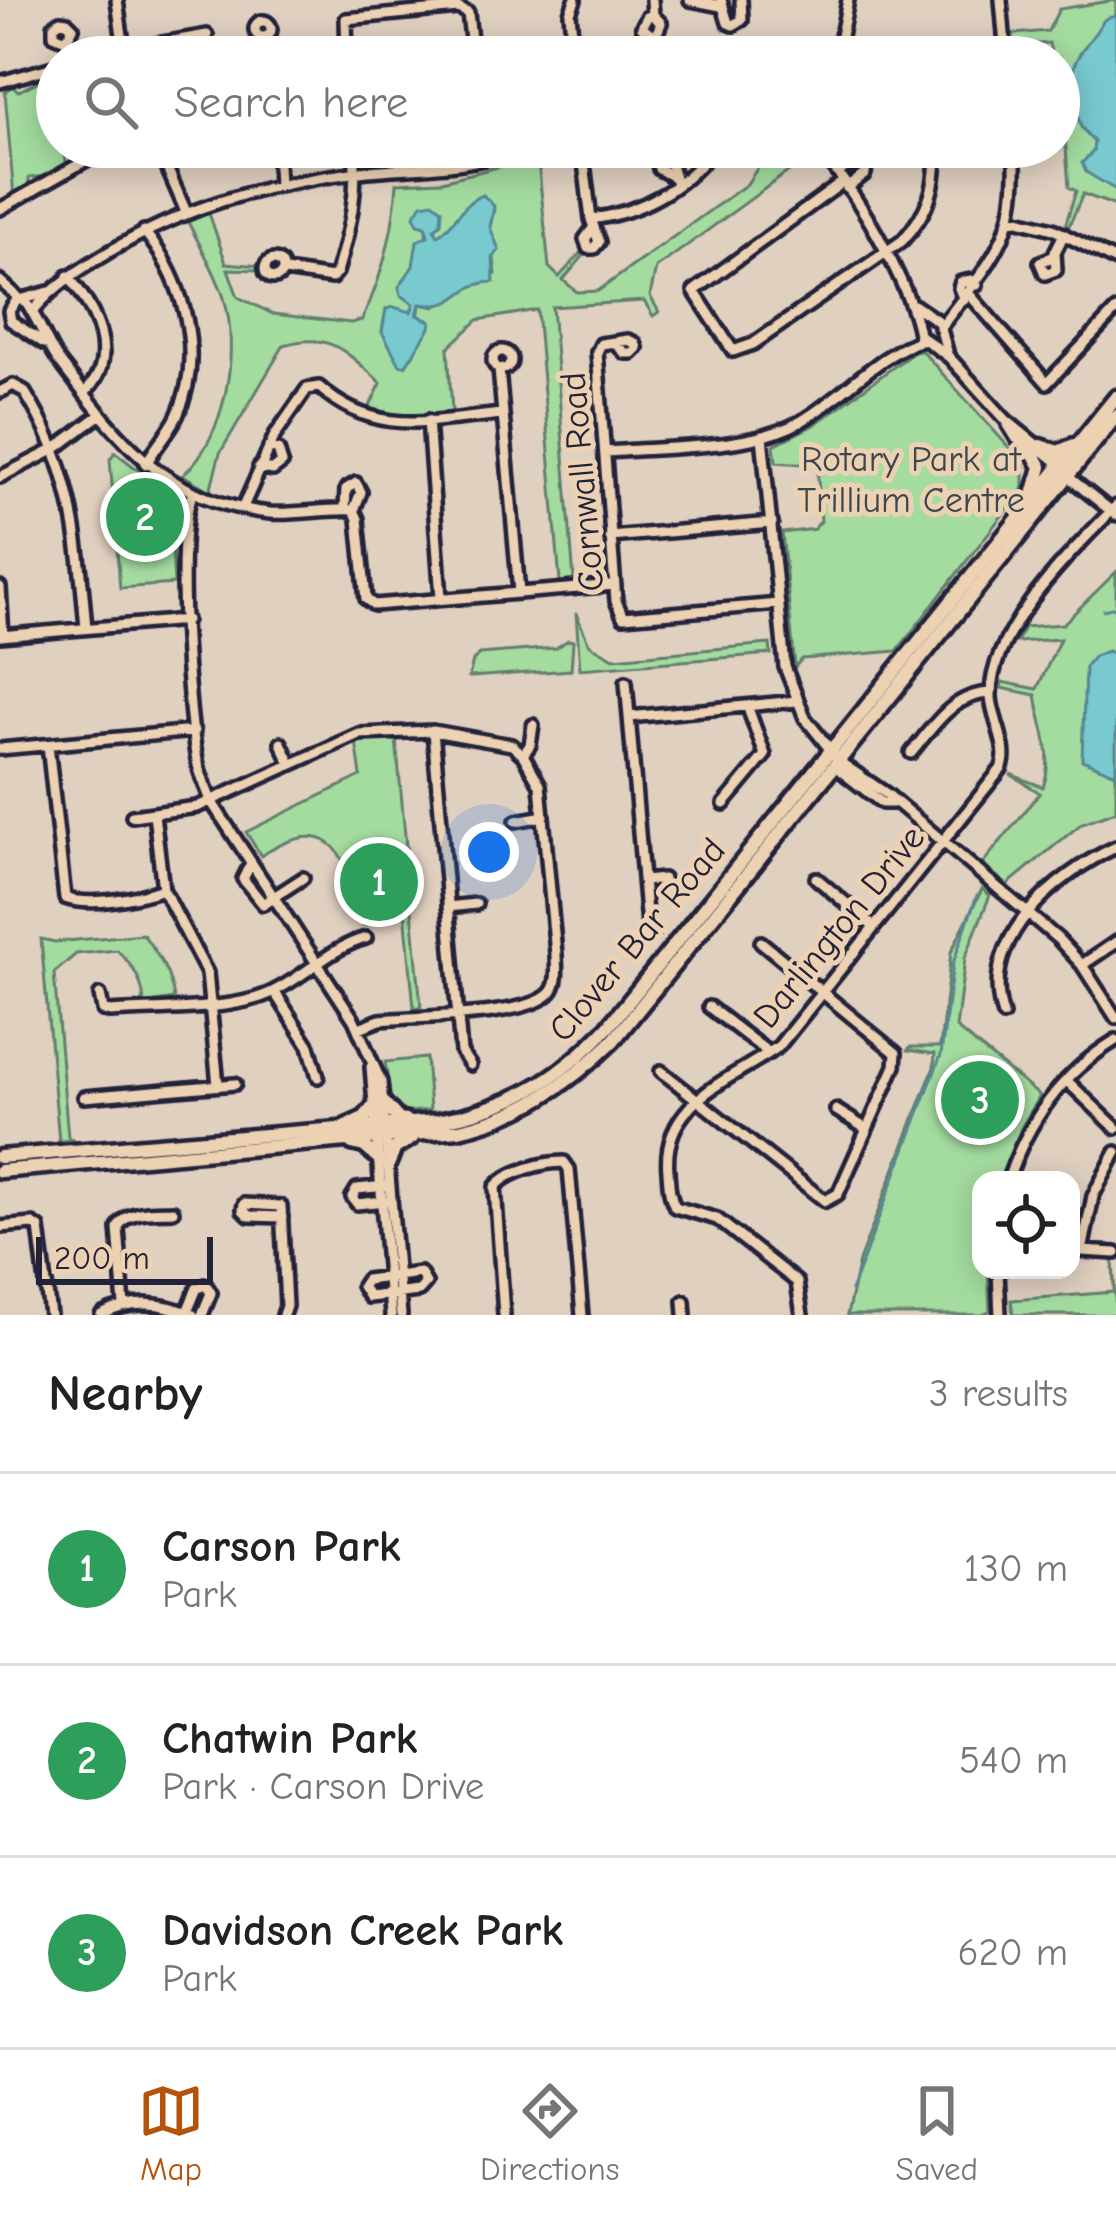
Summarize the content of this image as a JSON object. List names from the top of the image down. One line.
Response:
{"streets":{"main road":["Clover Bar Road"],"street":["Cornwall Road","Darlington Drive"]},"parks":["Rotary Park at Trillium Centre"],"scale_bar":"200 m","page":{"search":"Search here","pins":["2","1","3"],"scale":"200 m","heading":["Nearby","3 results"],"list":[{"mark":"1","name":"Carson Park","note":"Park","value":"130 m"},{"mark":"2","name":"Chatwin Park","note":"Park · Carson Drive","value":"540 m"},{"mark":"3","name":"Davidson Creek Park","note":"Park","value":"620 m"}],"nav":["Map","Directions","Saved"]}}
